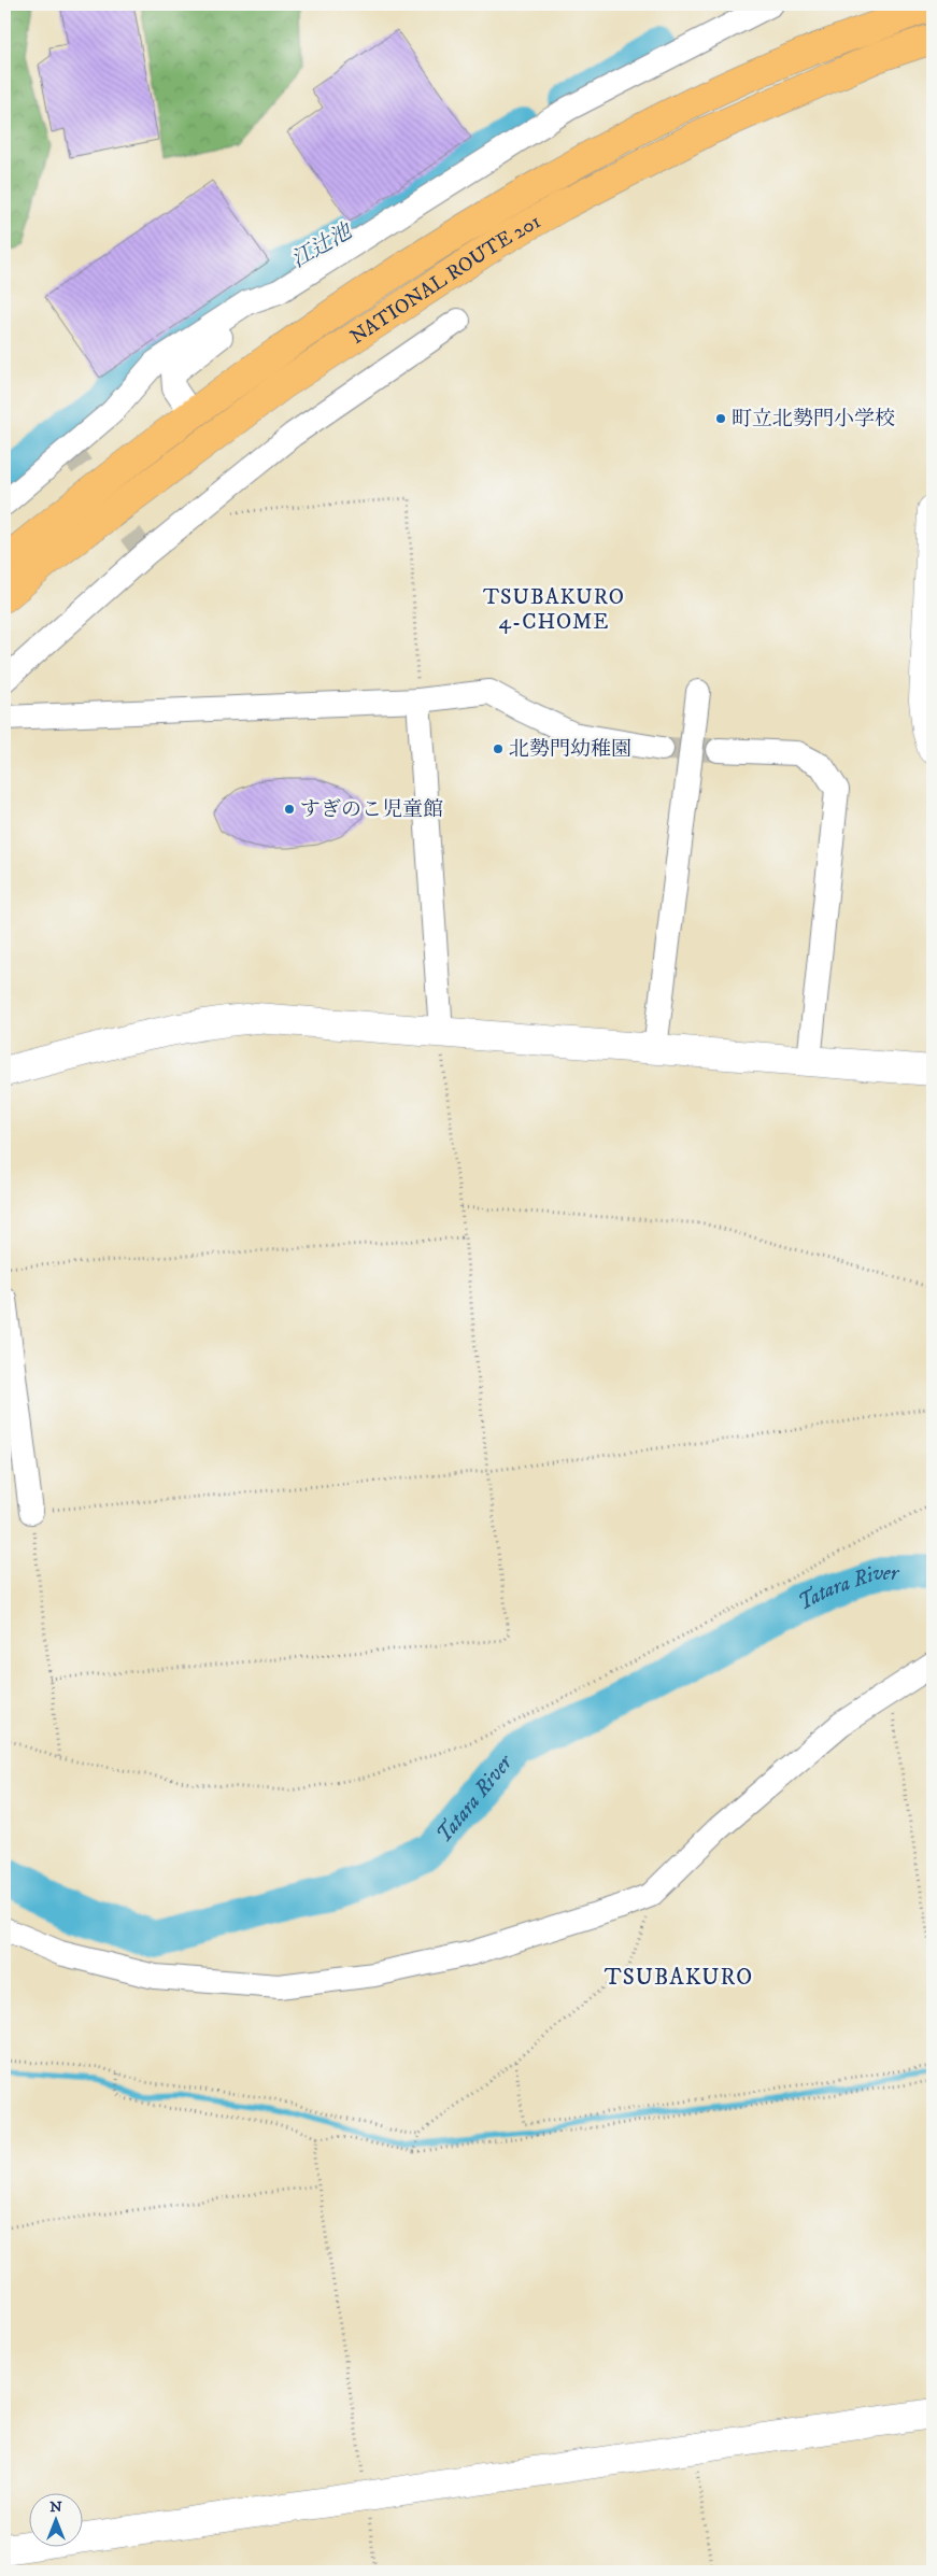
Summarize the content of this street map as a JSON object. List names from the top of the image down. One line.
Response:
{"streets":{"highway":["NATIONAL ROUTE 201"]},"districts":["TSUBAKURO 4-CHOME","TSUBAKURO"],"water":["江辻池","Tatara River"],"places":["町立北勢門小学校","北勢門幼稚園","すぎのこ児童館"],"north":"top"}
